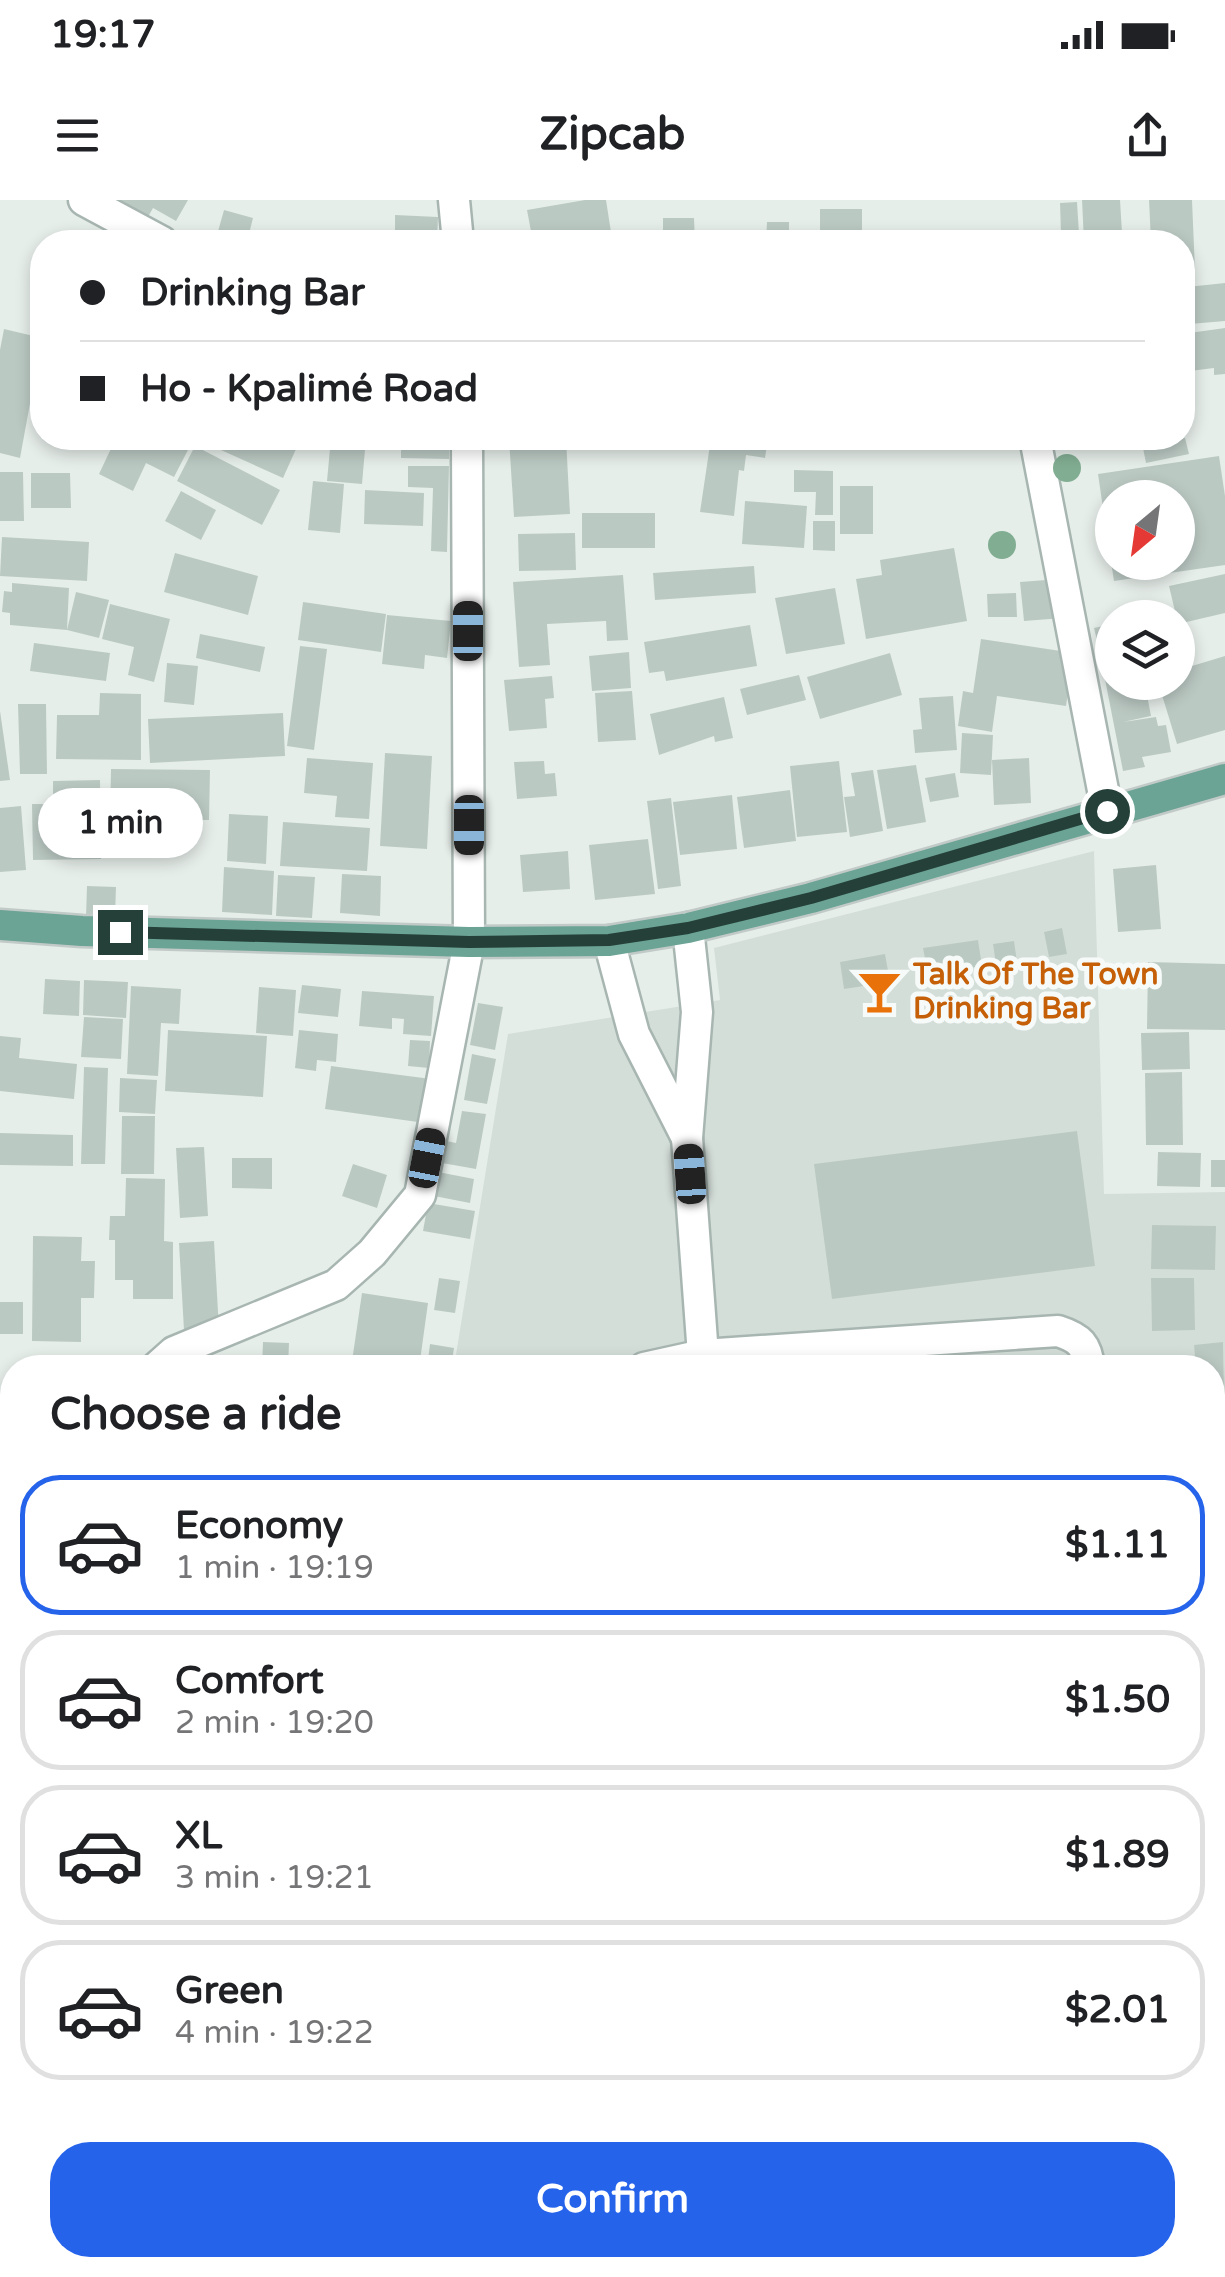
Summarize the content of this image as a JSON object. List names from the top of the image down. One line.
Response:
{"places":{"bar":["Talk Of The Town Drinking Bar"]},"north":"bottom left","page":{"status":"19:17","header":"Zipcab","banner":["Drinking Bar","Ho - Kpalimé Road"],"bubble":"1 min","heading":"Choose a ride","list":[{"name":"Economy","note":"1 min · 19:19","value":"$1.11"},{"name":"Comfort","note":"2 min · 19:20","value":"$1.50"},{"name":"XL","note":"3 min · 19:21","value":"$1.89"},{"name":"Green","note":"4 min · 19:22","value":"$2.01"}],"buttons":"Confirm"}}
